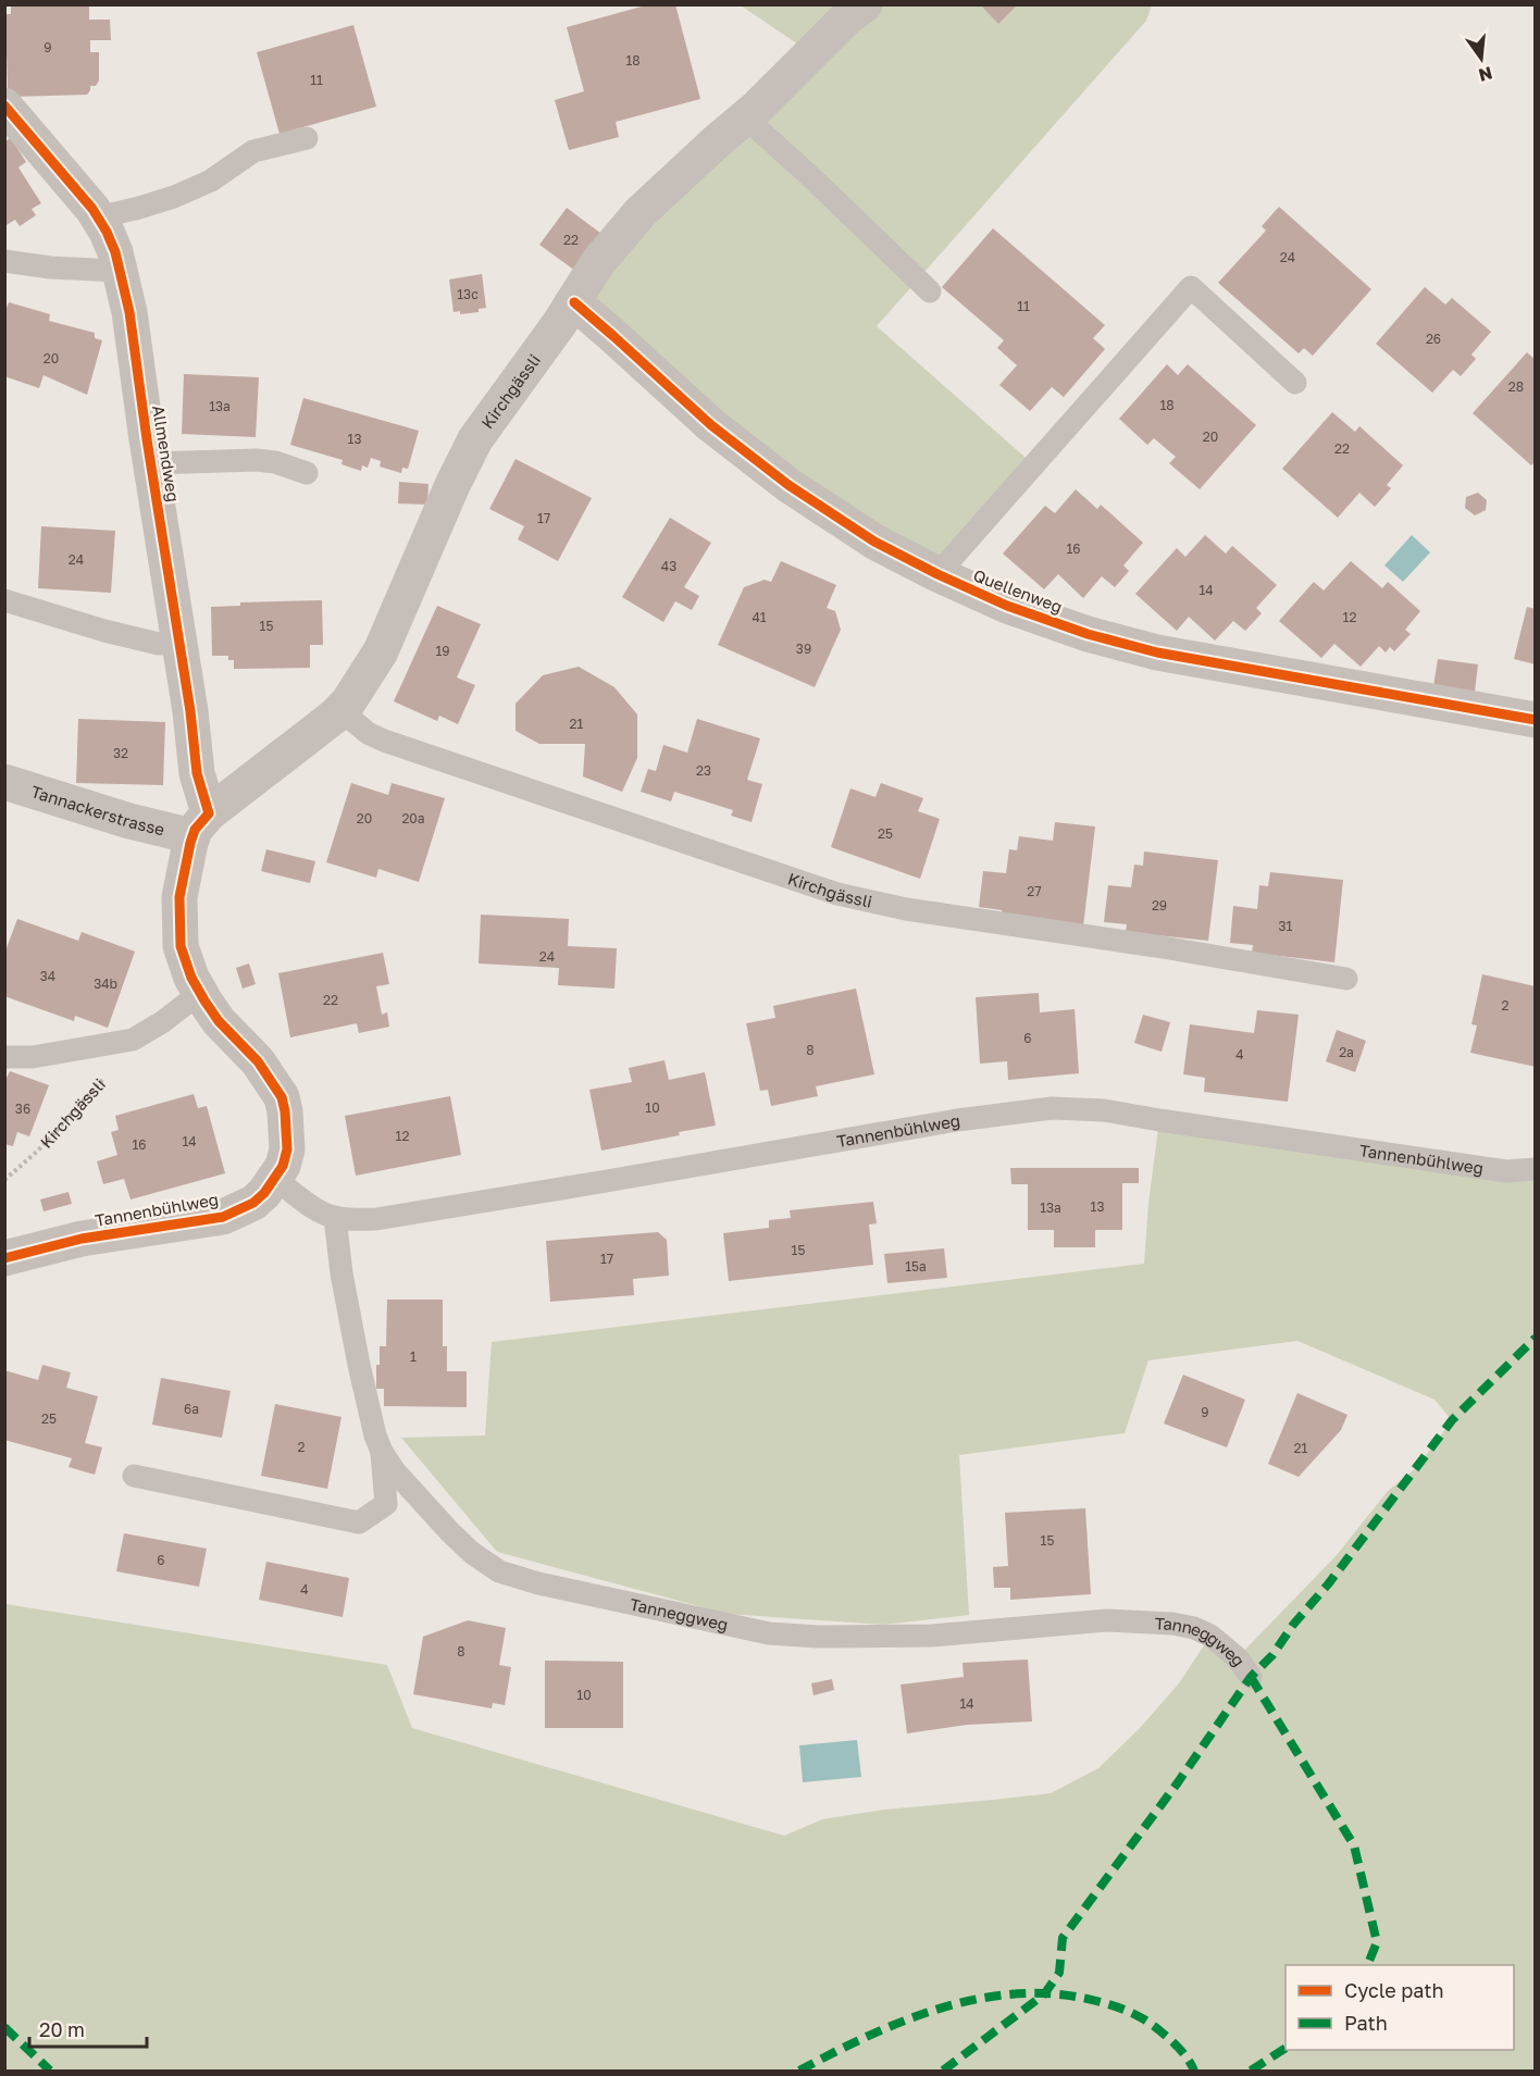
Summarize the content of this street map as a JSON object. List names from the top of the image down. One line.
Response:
{"streets":{"street":["Kirchgässli","Allmendweg","Quellenweg","Tannackerstrasse","Tannenbühlweg"],"lane":["Tanneggweg"]},"crossings":[["Kirchgässli","Allmendweg"],["Kirchgässli","Quellenweg"],["Kirchgässli","Tannackerstrasse"],["Kirchgässli","Tannenbühlweg"],["Allmendweg","Tannackerstrasse"],["Allmendweg","Tannenbühlweg"],["Tannackerstrasse","Tannenbühlweg"],["Tannenbühlweg","Tanneggweg"]],"house_numbers":["9","18","11","22","24","13c","11","26","20","28","18","13a","20","13","22","17","16","24","43","14","41","12","15","39","19","21","32","23","20","20a","25","27","29","31","24","34","34b","22","2","6","8","2a","4","10","36","12","14","16","13","13a","15","17","15a","1","6a","9","25","2","21","15","6","4","8","10","14"],"legend":["Cycle path","Path"],"scale_bar":"20 m","north":"bottom"}
